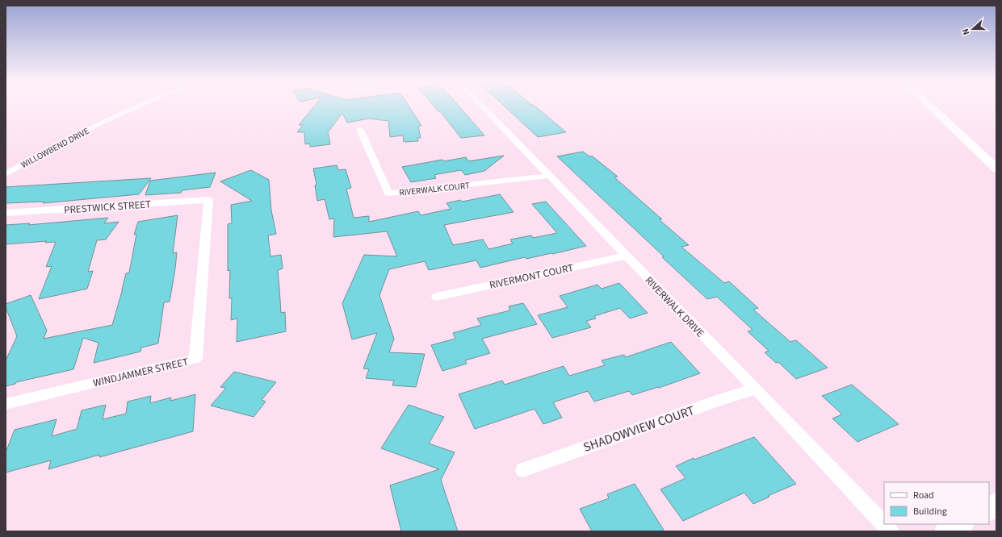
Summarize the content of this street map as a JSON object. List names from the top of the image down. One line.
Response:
{"streets":{"street":["WILLOWBEND DRIVE","RIVERWALK COURT","PRESTWICK STREET","RIVERMONT COURT","RIVERWALK DRIVE","WINDJAMMER STREET","SHADOWVIEW COURT"]},"crossings":[["RIVERWALK COURT","RIVERWALK DRIVE"],["PRESTWICK STREET","WINDJAMMER STREET"],["RIVERMONT COURT","RIVERWALK DRIVE"],["RIVERWALK DRIVE","SHADOWVIEW COURT"]],"legend":["Road","Building"],"north":"left"}
